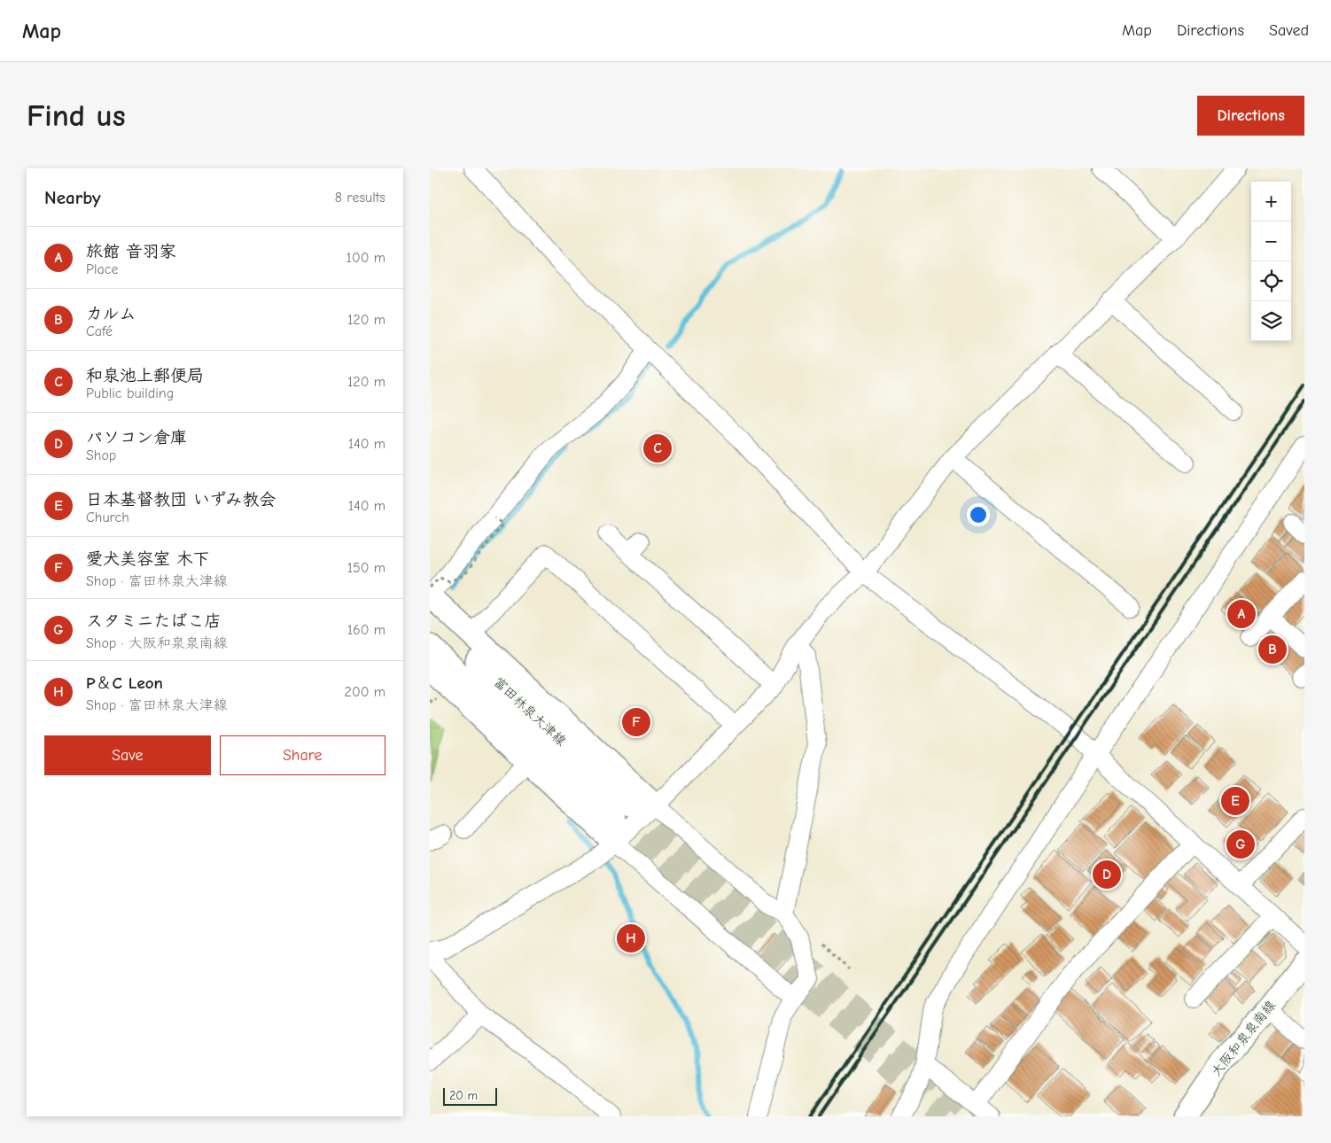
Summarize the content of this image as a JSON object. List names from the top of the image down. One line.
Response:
{"streets":{"main road":["富田林泉大津線","大阪和泉泉南線"]},"scale_bar":"20 m","page":{"header":"Map","nav":["Map","Directions","Saved"],"buttons":["Directions",["Save","Share"]],"title":"Find us","heading":["Nearby","8 results"],"map_buttons":["+","−"],"list":[{"mark":"A","name":"旅館 音羽家","note":"Place","value":"100 m"},{"mark":"B","name":"カルム","note":"Café","value":"120 m"},{"mark":"C","name":"和泉池上郵便局","note":"Public building","value":"120 m"},{"mark":"D","name":"パソコン倉庫","note":"Shop","value":"140 m"},{"mark":"E","name":"日本基督教団 いずみ教会","note":"Church","value":"140 m"},{"mark":"F","name":"愛犬美容室 木下","note":"Shop · 富田林泉大津線","value":"150 m"},{"mark":"G","name":"スタミニたばこ店","note":"Shop · 大阪和泉泉南線","value":"160 m"},{"mark":"H","name":"P＆C Leon","note":"Shop · 富田林泉大津線","value":"200 m"}],"pins":["C","A","B","F","E","G","D","H"],"scale":"20 m"}}
